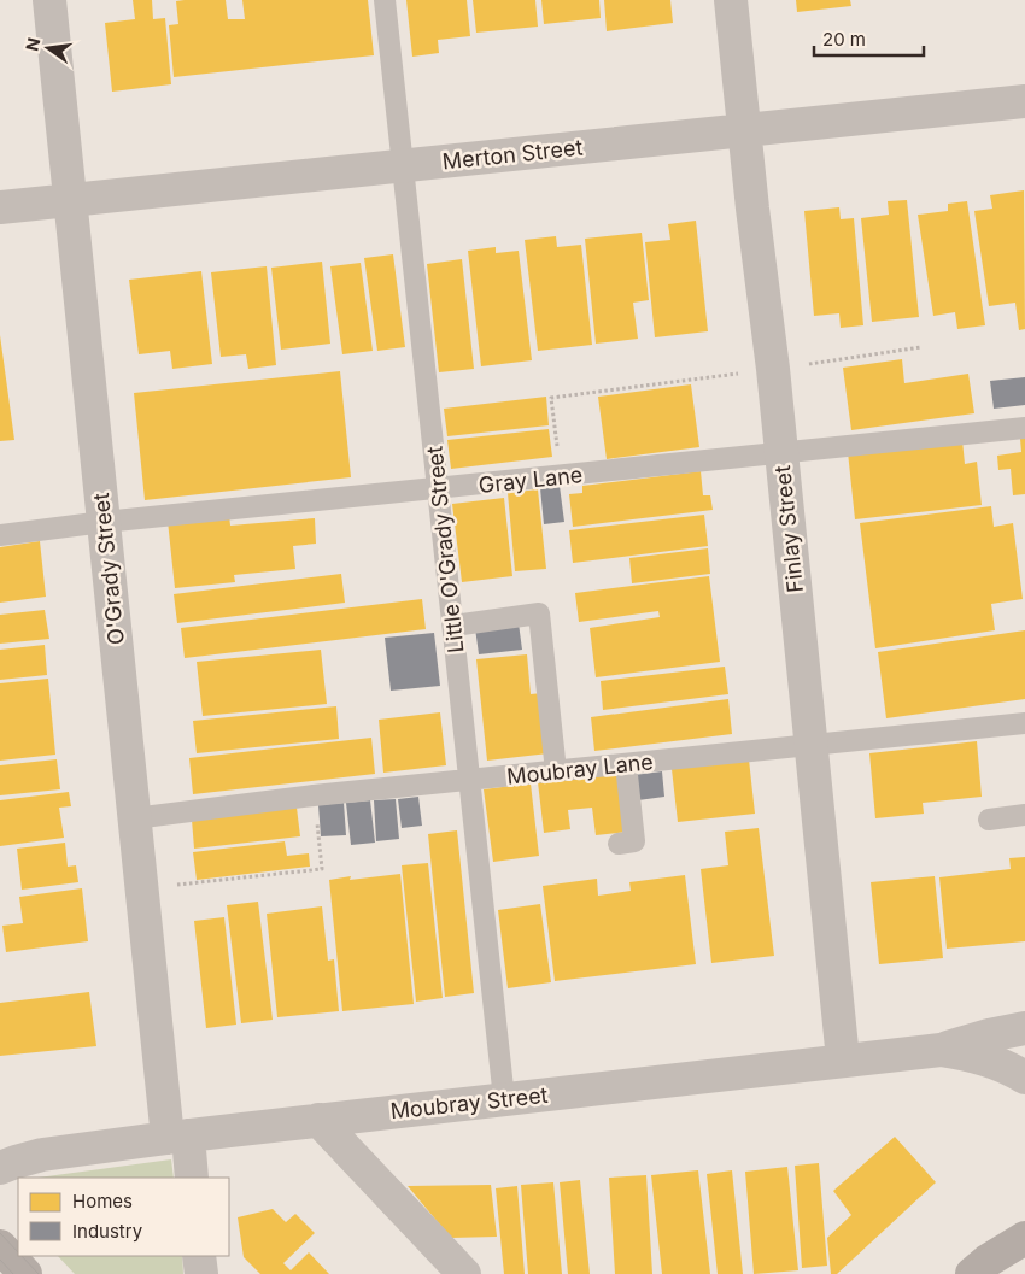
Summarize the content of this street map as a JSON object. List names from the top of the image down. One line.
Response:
{"streets":{"street":["Merton Street","Finlay Street","O'Grady Street","Moubray Street"],"lane":["Gray Lane","Little O'Grady Street","Moubray Lane"]},"crossings":[["Merton Street","Finlay Street"],["Merton Street","Little O'Grady Street"],["Merton Street","O'Grady Street"],["Gray Lane","Finlay Street"],["Gray Lane","Little O'Grady Street"],["Gray Lane","O'Grady Street"],["Finlay Street","Moubray Lane"],["Finlay Street","Moubray Street"],["Little O'Grady Street","Moubray Lane"],["Little O'Grady Street","Moubray Street"],["O'Grady Street","Moubray Lane"],["O'Grady Street","Moubray Street"]],"legend":["Homes","Industry"],"scale_bar":"20 m","north":"left"}
